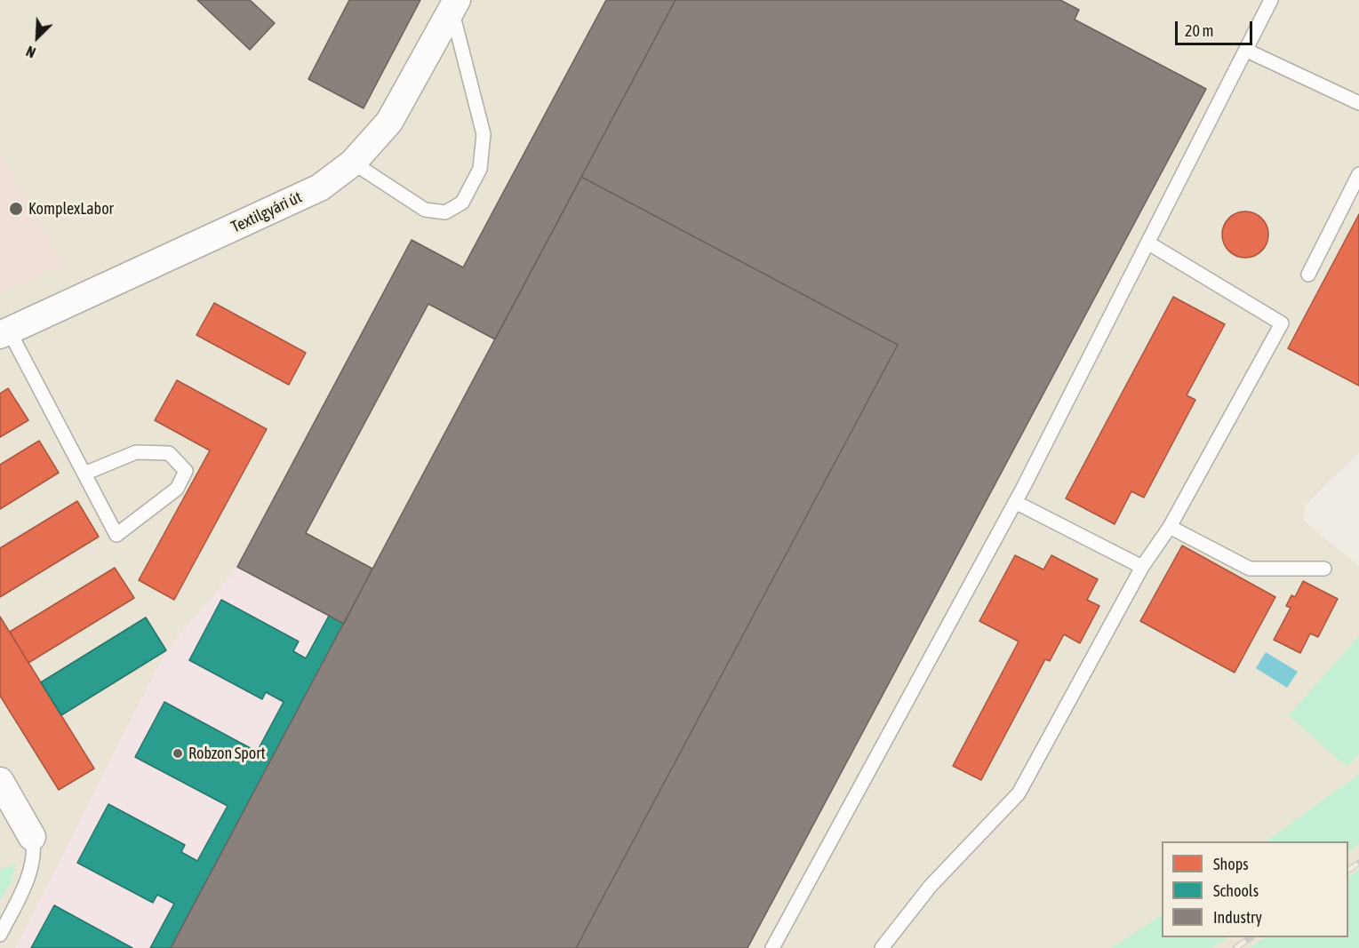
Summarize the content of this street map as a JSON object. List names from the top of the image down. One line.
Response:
{"streets":{"street":["Textilgyári út"]},"places":["KomplexLabor","Robzon Sport"],"legend":["Shops","Schools","Industry"],"scale_bar":"20 m","north":"bottom left"}
